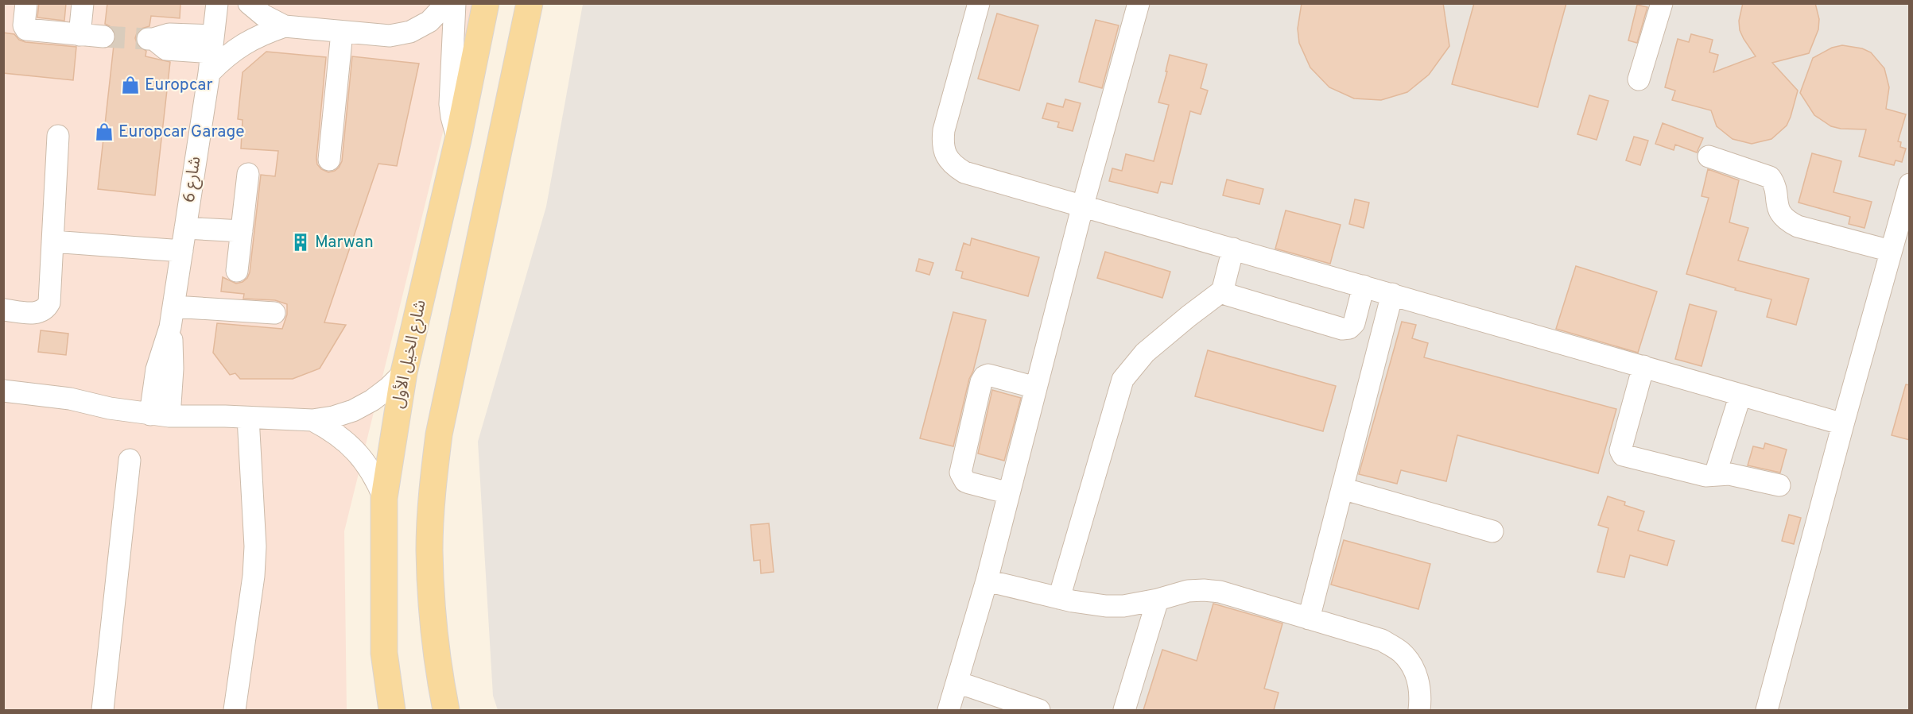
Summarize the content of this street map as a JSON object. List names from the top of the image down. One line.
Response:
{"streets":{"main road":["شارع الخيل الأول"],"street":["شارع 6"]},"places":{"shop":["Europcar","Europcar Garage"],"building":["Marwan"]}}
